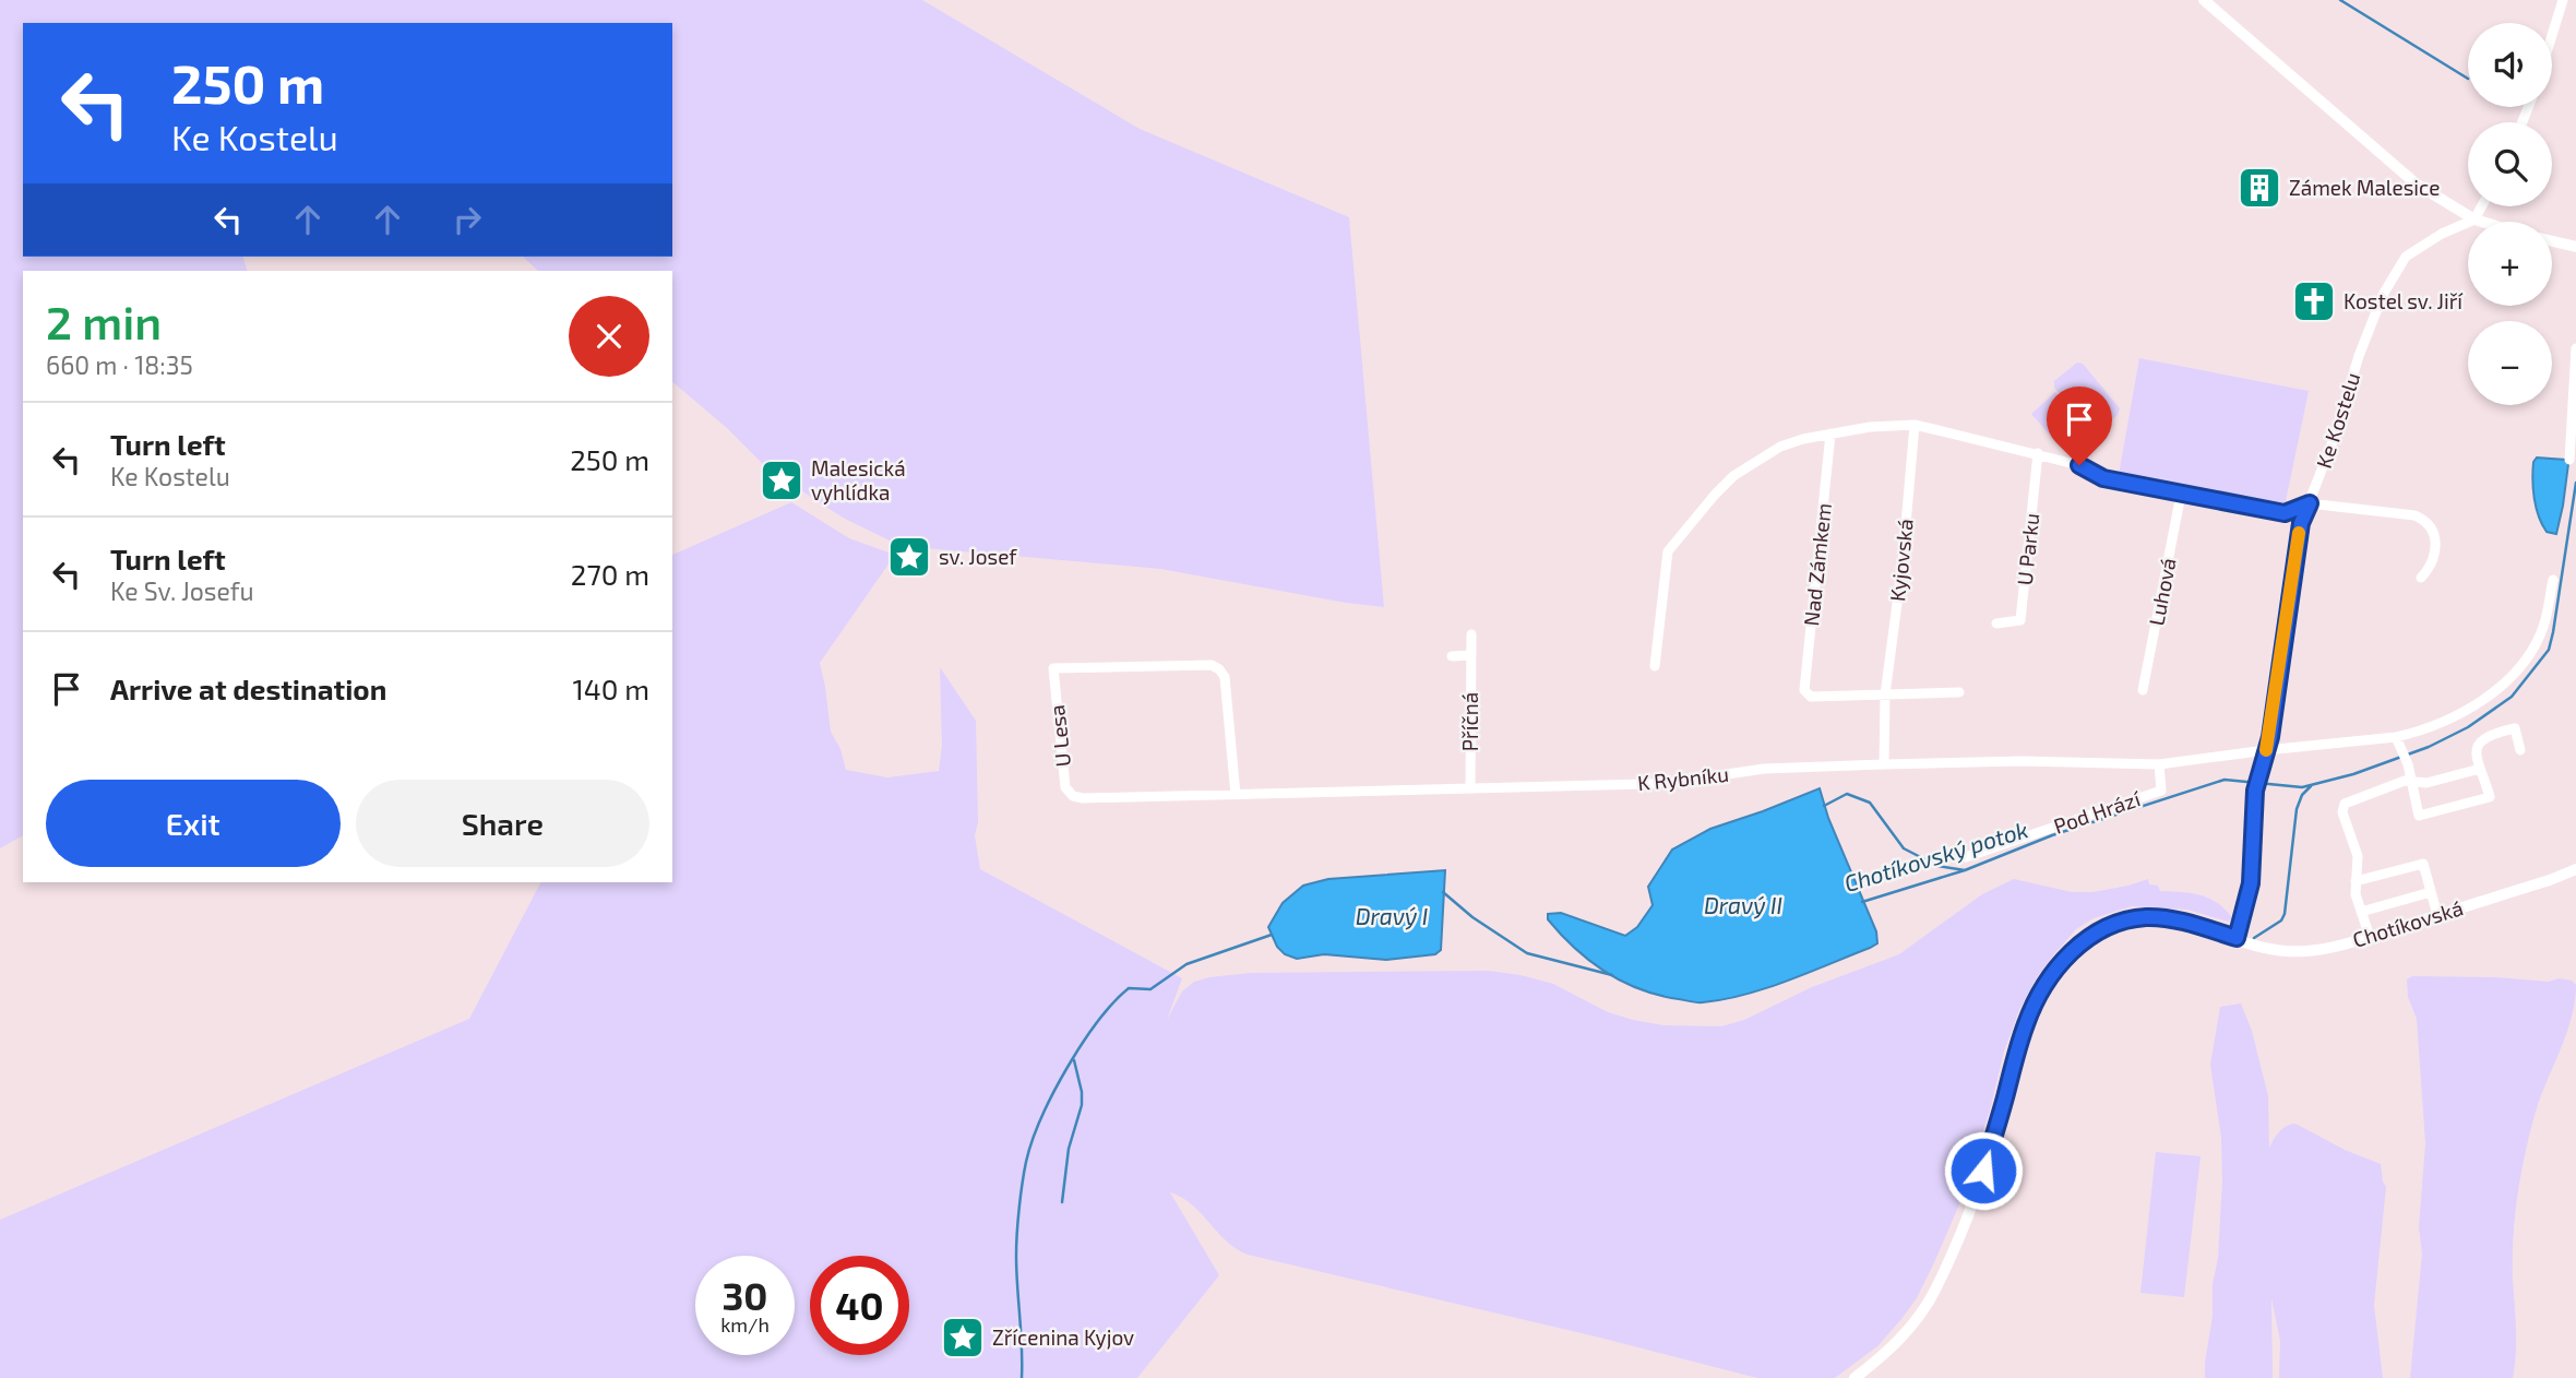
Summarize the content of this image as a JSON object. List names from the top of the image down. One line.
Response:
{"streets":{"street":["Ke Kostelu","U Parku","Kyjovská","Nad Zámkem","Luhová","Příčná","U Lesa","K Rybníku","Pod Hrází","Chotíkovská"]},"crossings":[["Ke Kostelu","K Rybníku"],["Ke Kostelu","Chotíkovská"],["Kyjovská","Nad Zámkem"],["Kyjovská","K Rybníku"],["Příčná","K Rybníku"],["U Lesa","K Rybníku"],["K Rybníku","Pod Hrází"]],"water":["Chotíkovský potok","Dravý II","Dravý I"],"places":{"building":["Zámek Malesice"],"church":["Kostel sv. Jiří"],"place":["Malesická vyhlídka","sv. Josef","Zřícenina Kyjov"]},"page":{"map_buttons":["+","−"],"turn":["250 m","Ke Kostelu"],"heading":["2 min","660 m · 18:35"],"list":[{"name":"Turn left","note":"Ke Kostelu","value":"250 m"},{"name":"Turn left","note":"Ke Sv. Josefu","value":"270 m"},{"name":"Arrive at destination","value":"140 m"}],"buttons":["Exit","Share"],"speed":"30 km/h","limit":"40"}}
